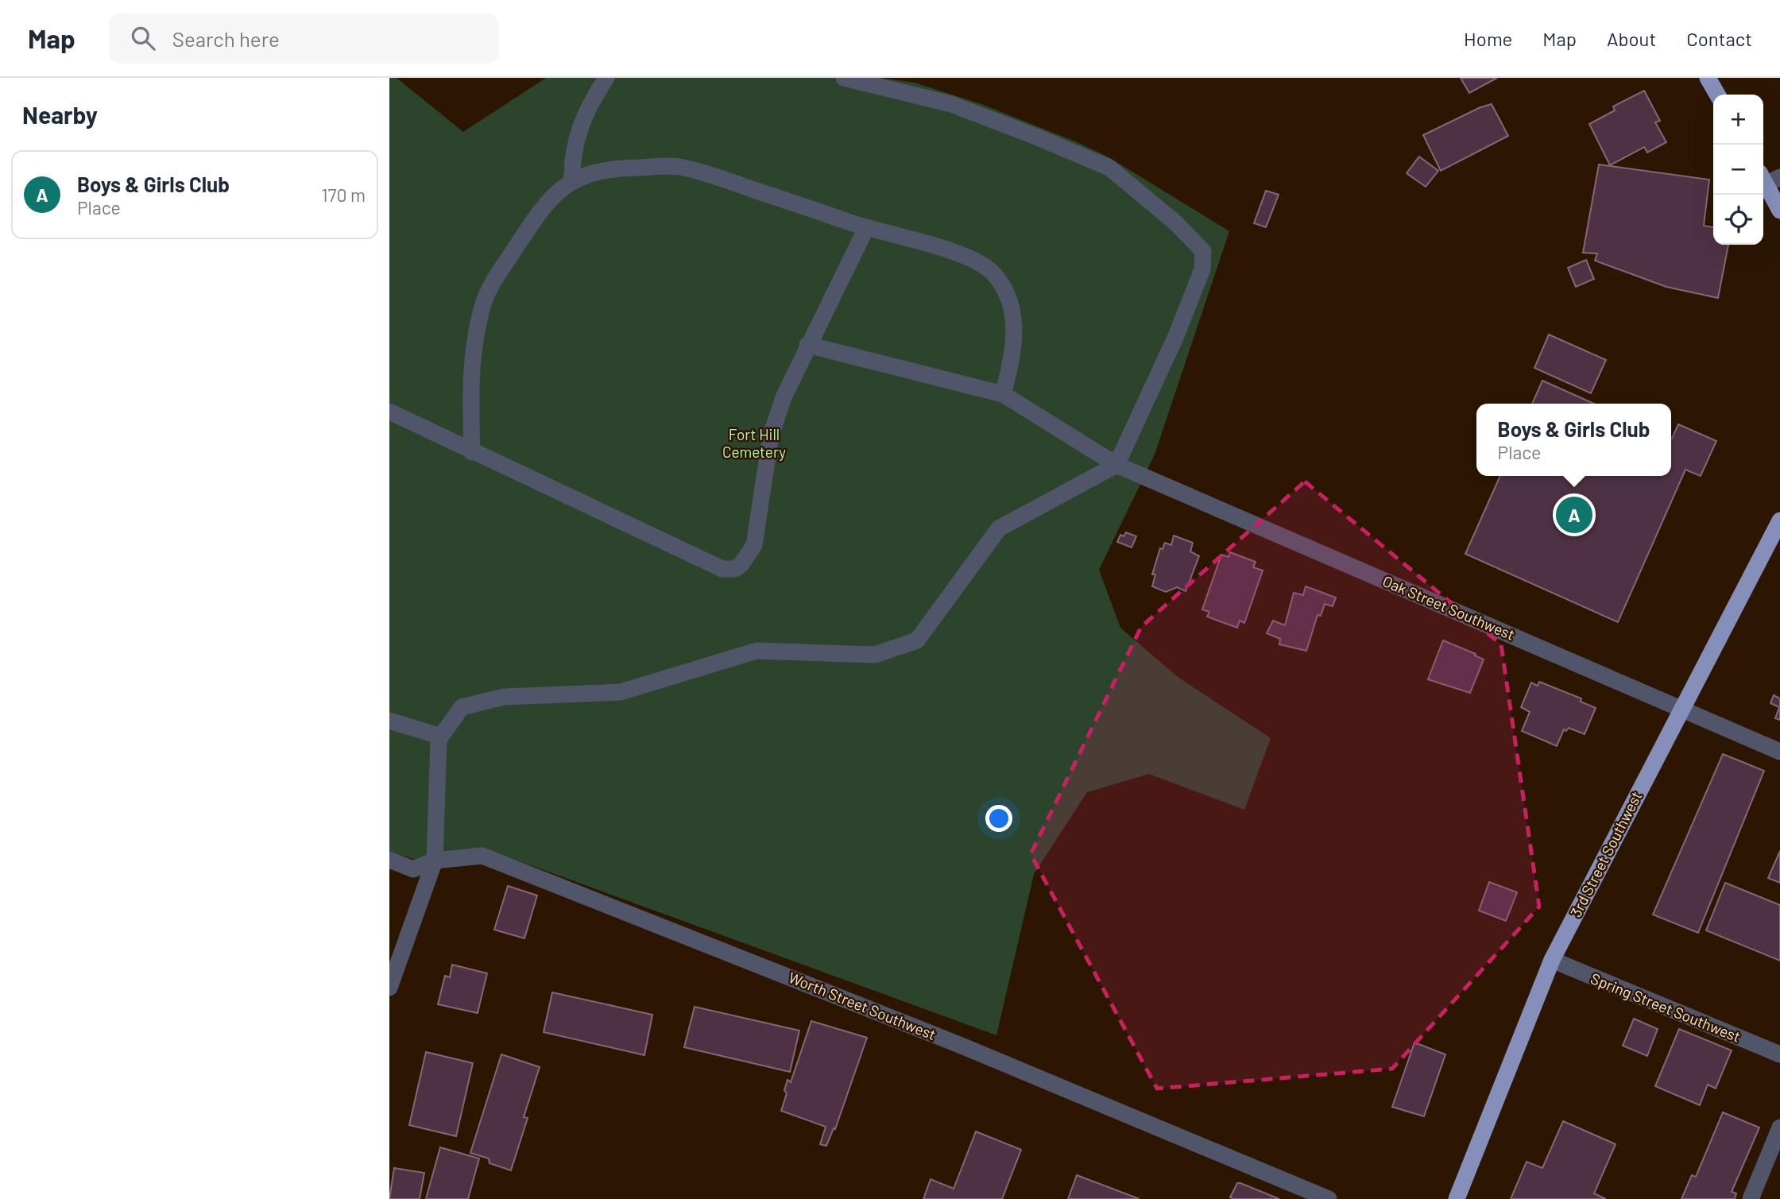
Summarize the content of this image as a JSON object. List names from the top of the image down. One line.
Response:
{"streets":{"main road":["3rd Street Southwest"],"street":["Oak Street Southwest","Worth Street Southwest","Spring Street Southwest"]},"crossings":[["Oak Street Southwest","3rd Street Southwest"],["3rd Street Southwest","Spring Street Southwest"]],"parks":["Fort Hill Cemetery"],"page":{"header":"Map","search":"Search here","nav":["Home","Map","About","Contact"],"heading":"Nearby","map_buttons":["+","−"],"list":[{"mark":"A","name":"Boys & Girls Club","note":"Place","value":"170 m"}],"popup":["Boys & Girls Club","Place"],"pins":"A"}}
